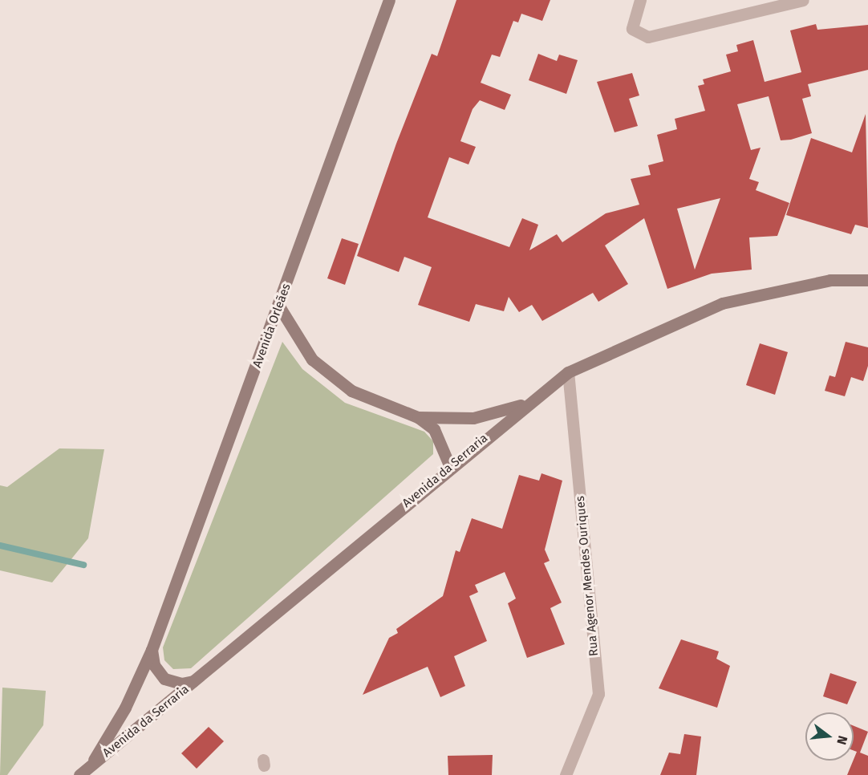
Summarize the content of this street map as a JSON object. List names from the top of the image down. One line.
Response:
{"streets":{"street":["Avenida Orleães","Avenida da Serraria","Rua Agenor Mendes Ouriques"]},"crossings":[["Avenida Orleães","Avenida da Serraria"],["Avenida da Serraria","Rua Agenor Mendes Ouriques"]],"north":"right"}
